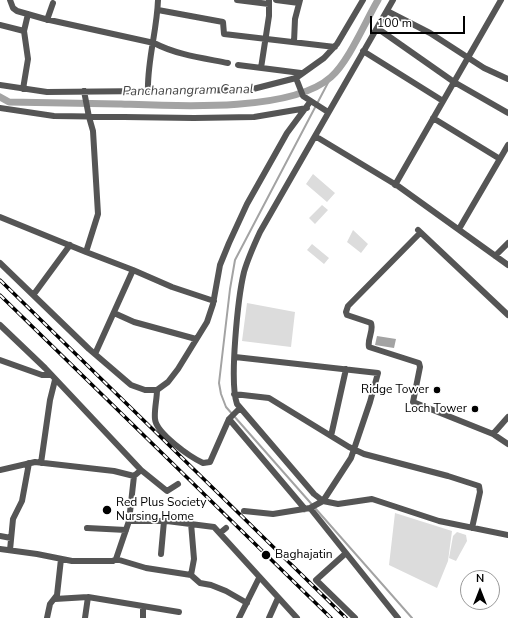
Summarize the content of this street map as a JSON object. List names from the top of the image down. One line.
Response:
{"water":["Panchanangram Canal"],"places":["Ridge Tower","Loch Tower","Red Plus Society Nursing Home","Baghajatin"],"scale_bar":"100 m","north":"top"}
